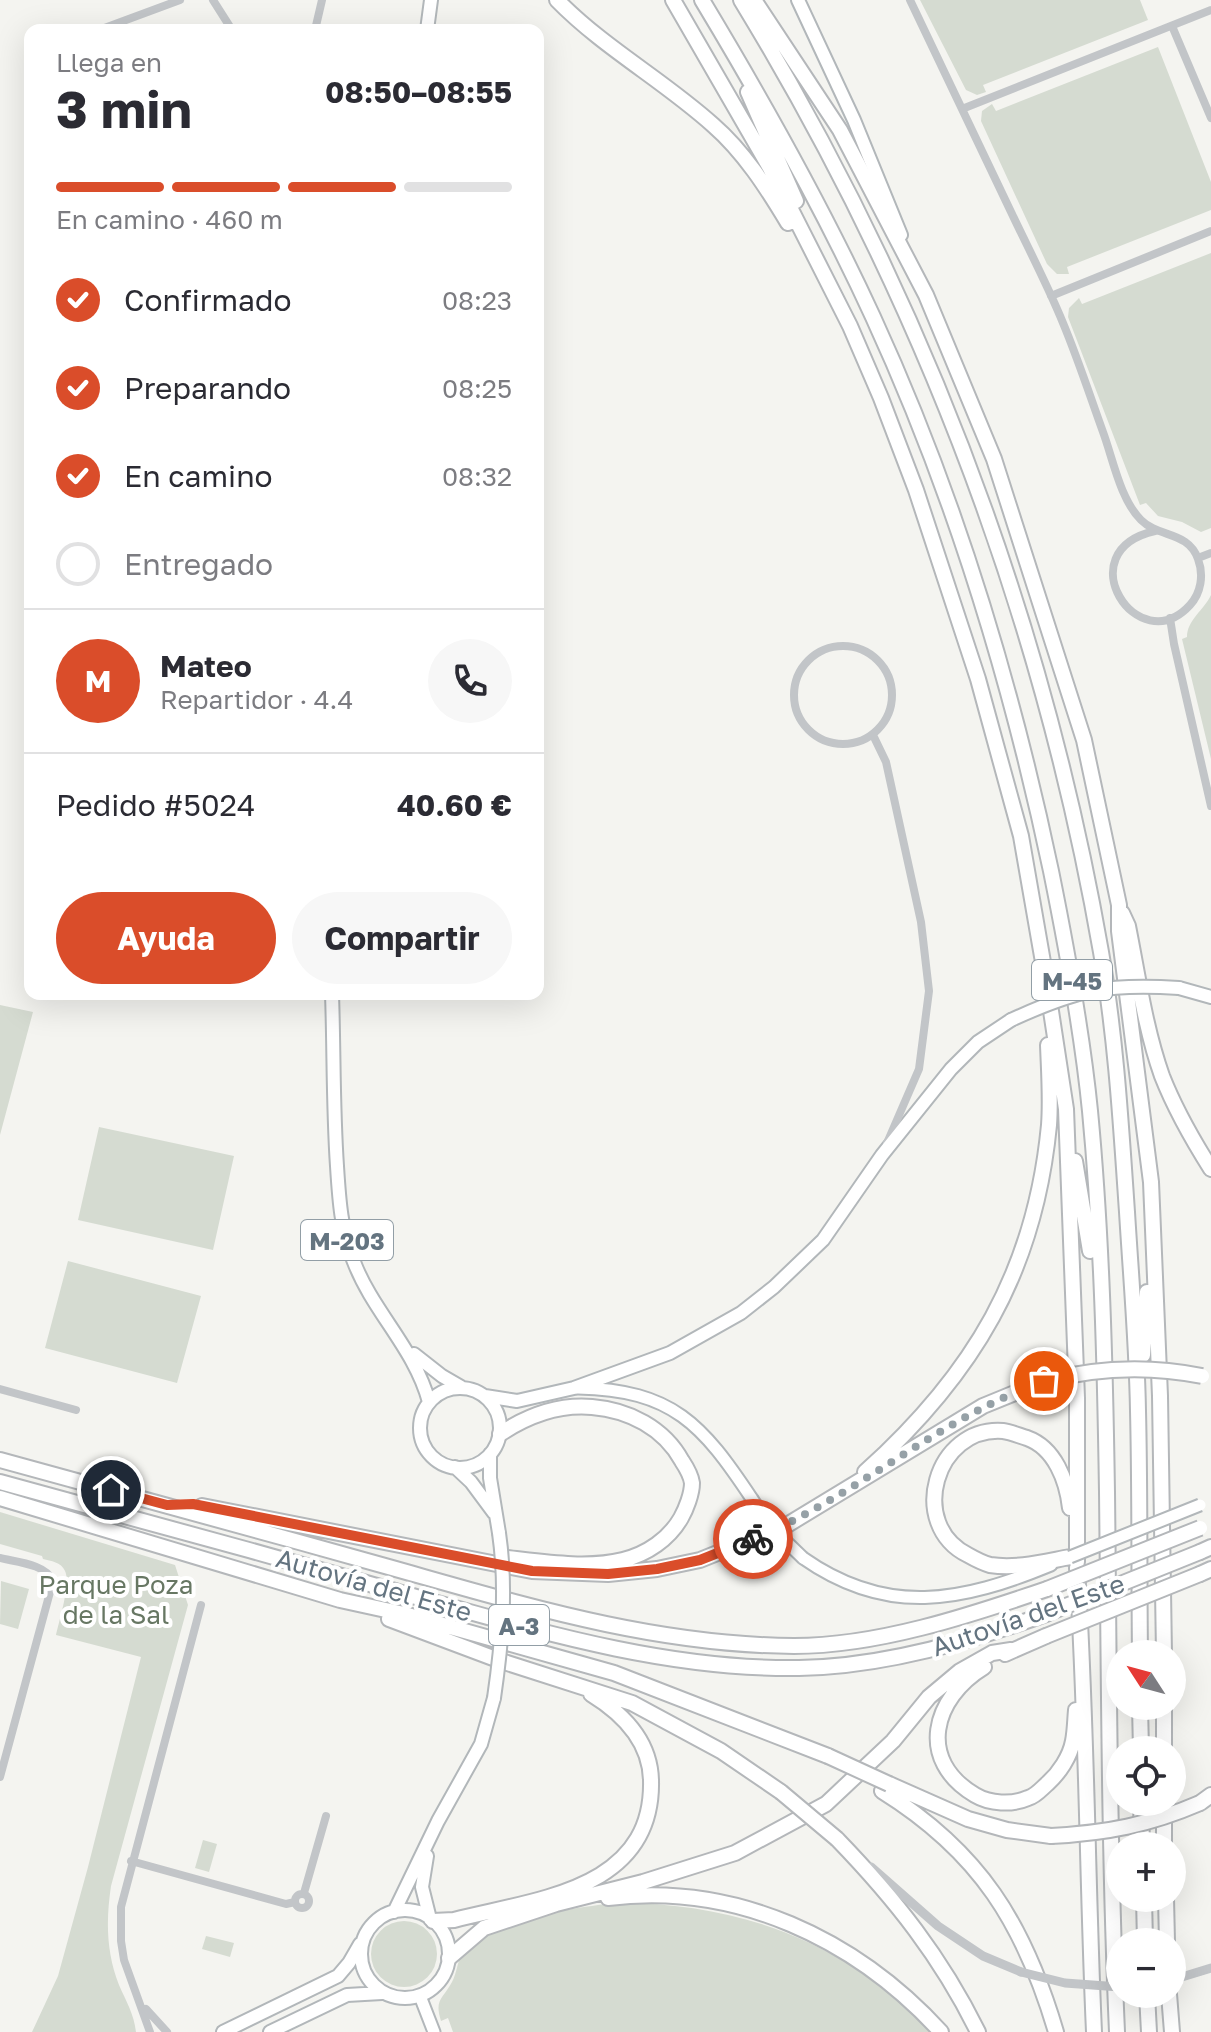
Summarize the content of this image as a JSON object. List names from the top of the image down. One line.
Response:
{"streets":{"highway":["M-45","Autovía del Este","A-3"],"main road":["M-203"]},"parks":["Parque Poza de la Sal"],"north":"top left","page":{"heading":["3 min","Llega en","08:50–08:55"],"panel":["Mateo","Repartidor · 4.4","Pedido #5024","40.60 €"],"bar":"En camino · 460 m","list":[["Confirmado","08:23"],["Preparando","08:25"],["En camino","08:32"],"Entregado"],"round":"M","buttons":["Ayuda","Compartir"],"map_buttons":["+","−"]}}
